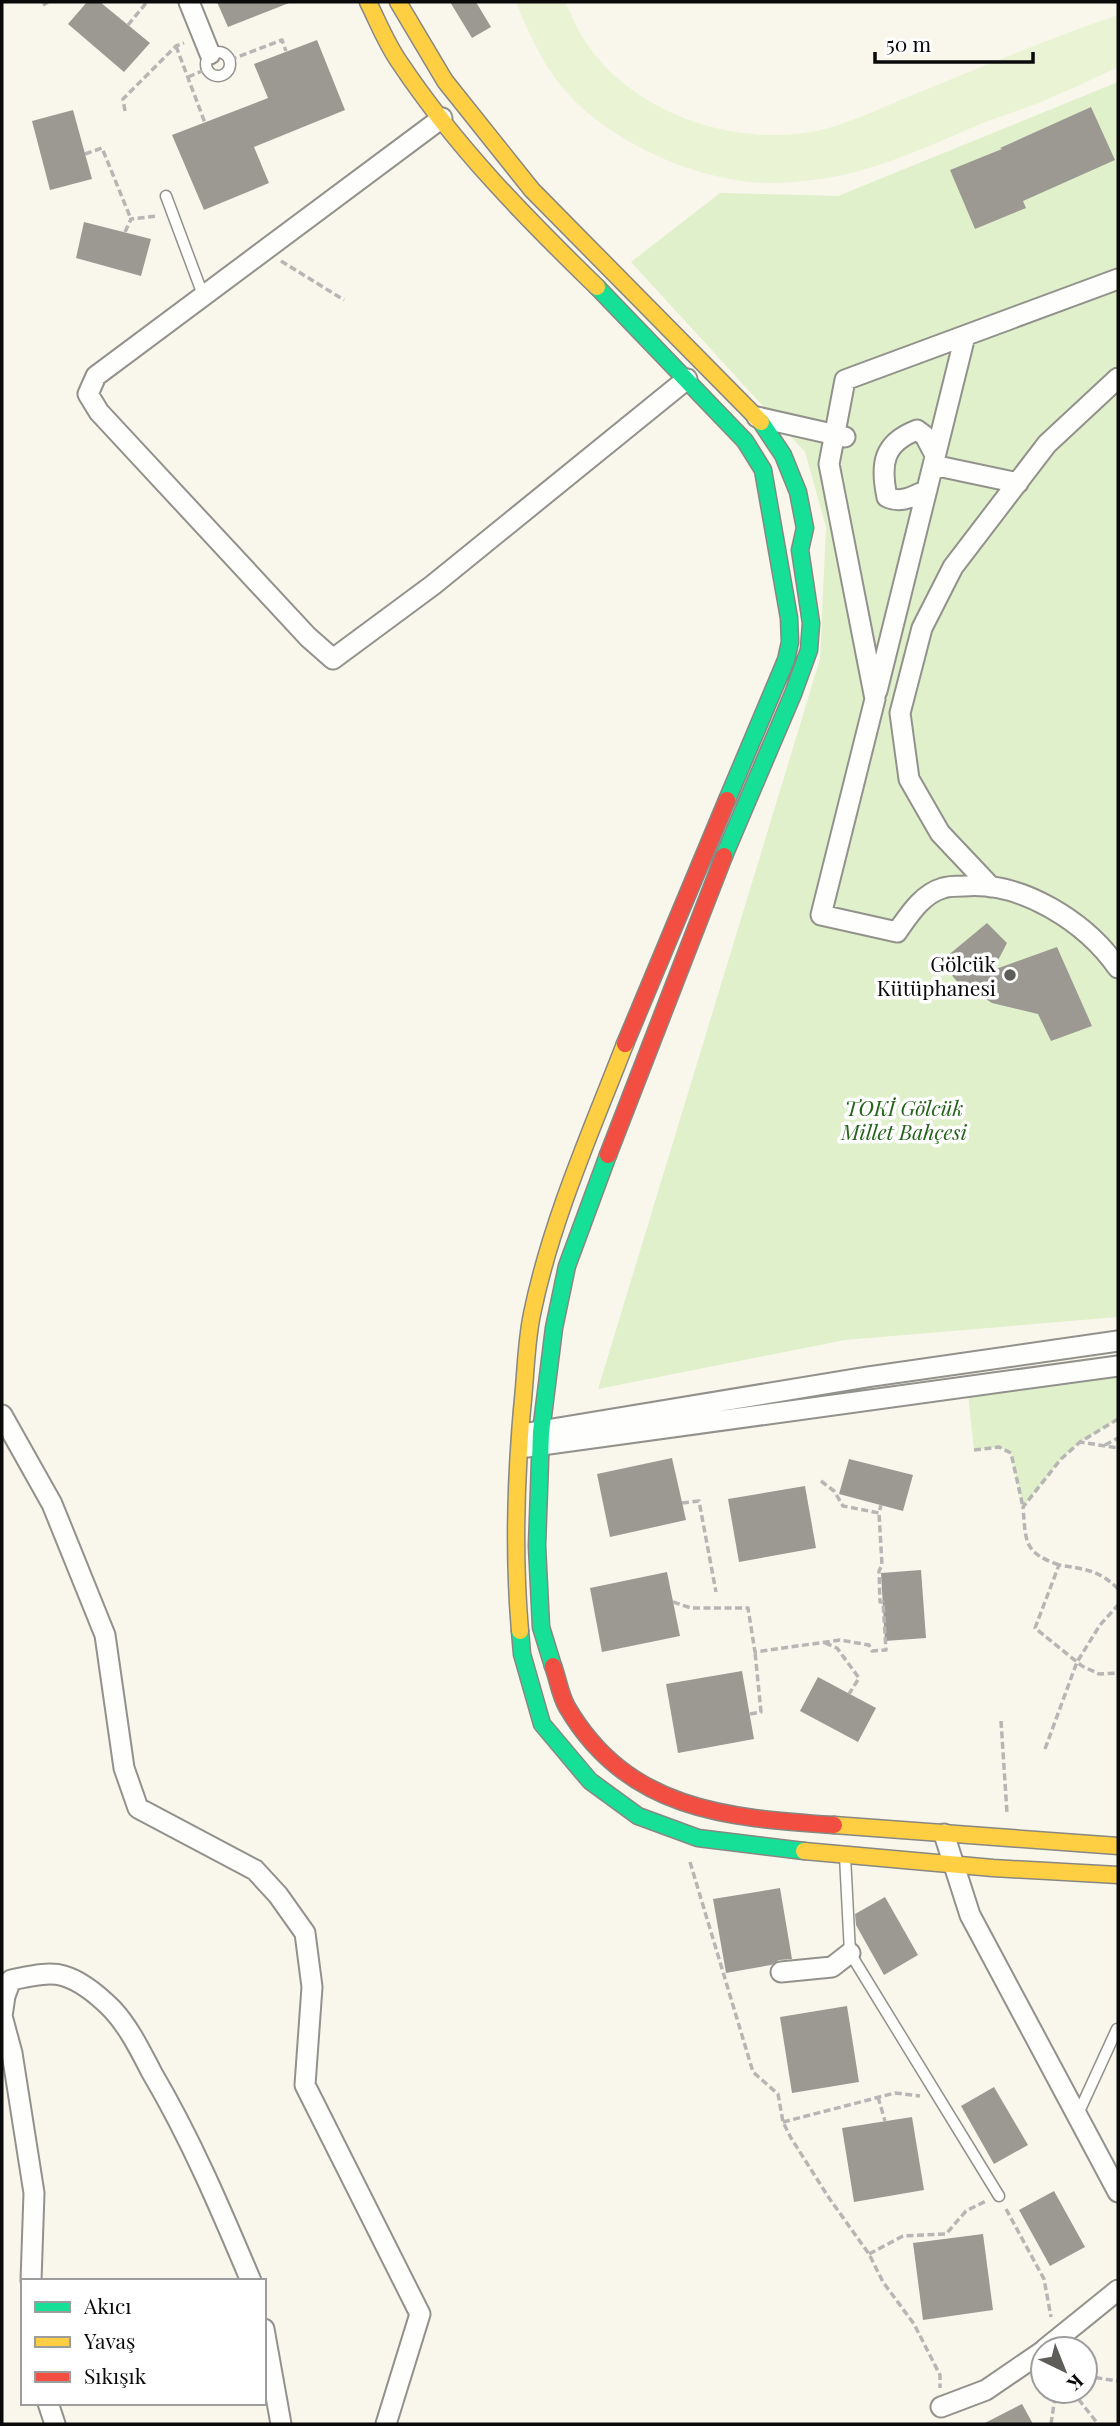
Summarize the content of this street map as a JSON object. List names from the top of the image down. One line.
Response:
{"parks":["TOKİ Gölcük Millet Bahçesi"],"places":["Gölcük Kütüphanesi"],"legend":["Akıcı","Yavaş","Sıkışık"],"scale_bar":"50 m","north":"bottom right"}
